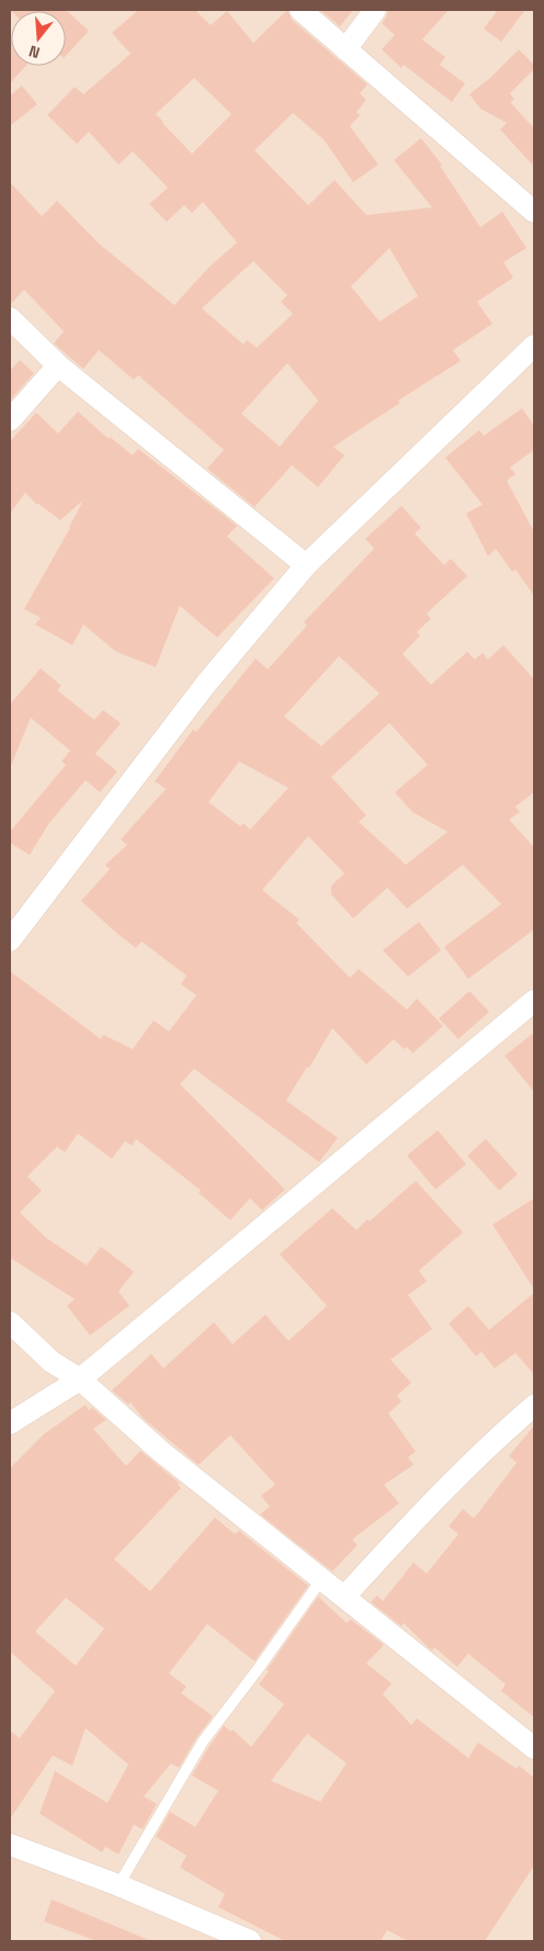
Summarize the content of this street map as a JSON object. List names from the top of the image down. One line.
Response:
{"north":"bottom"}
